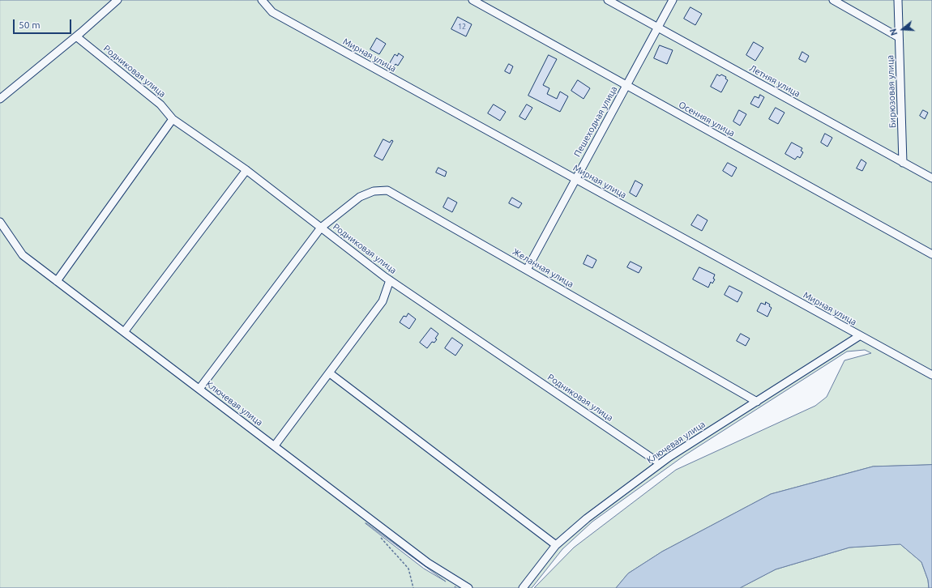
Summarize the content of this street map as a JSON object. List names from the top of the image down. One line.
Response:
{"streets":{"street":["Мирная улица","Родниковая улица","Летняя улица","Бирюзовая улица","Осенняя улица","Пешеходная улица","Желанная улица","Ключевая улица"]},"crossings":[["Мирная улица","Пешеходная улица"],["Мирная улица","Ключевая улица"],["Родниковая улица","Желанная улица"],["Летняя улица","Бирюзовая улица"],["Летняя улица","Пешеходная улица"],["Осенняя улица","Пешеходная улица"],["Пешеходная улица","Желанная улица"],["Желанная улица","Ключевая улица"]],"house_numbers":["12"],"scale_bar":"50 m","north":"left"}
